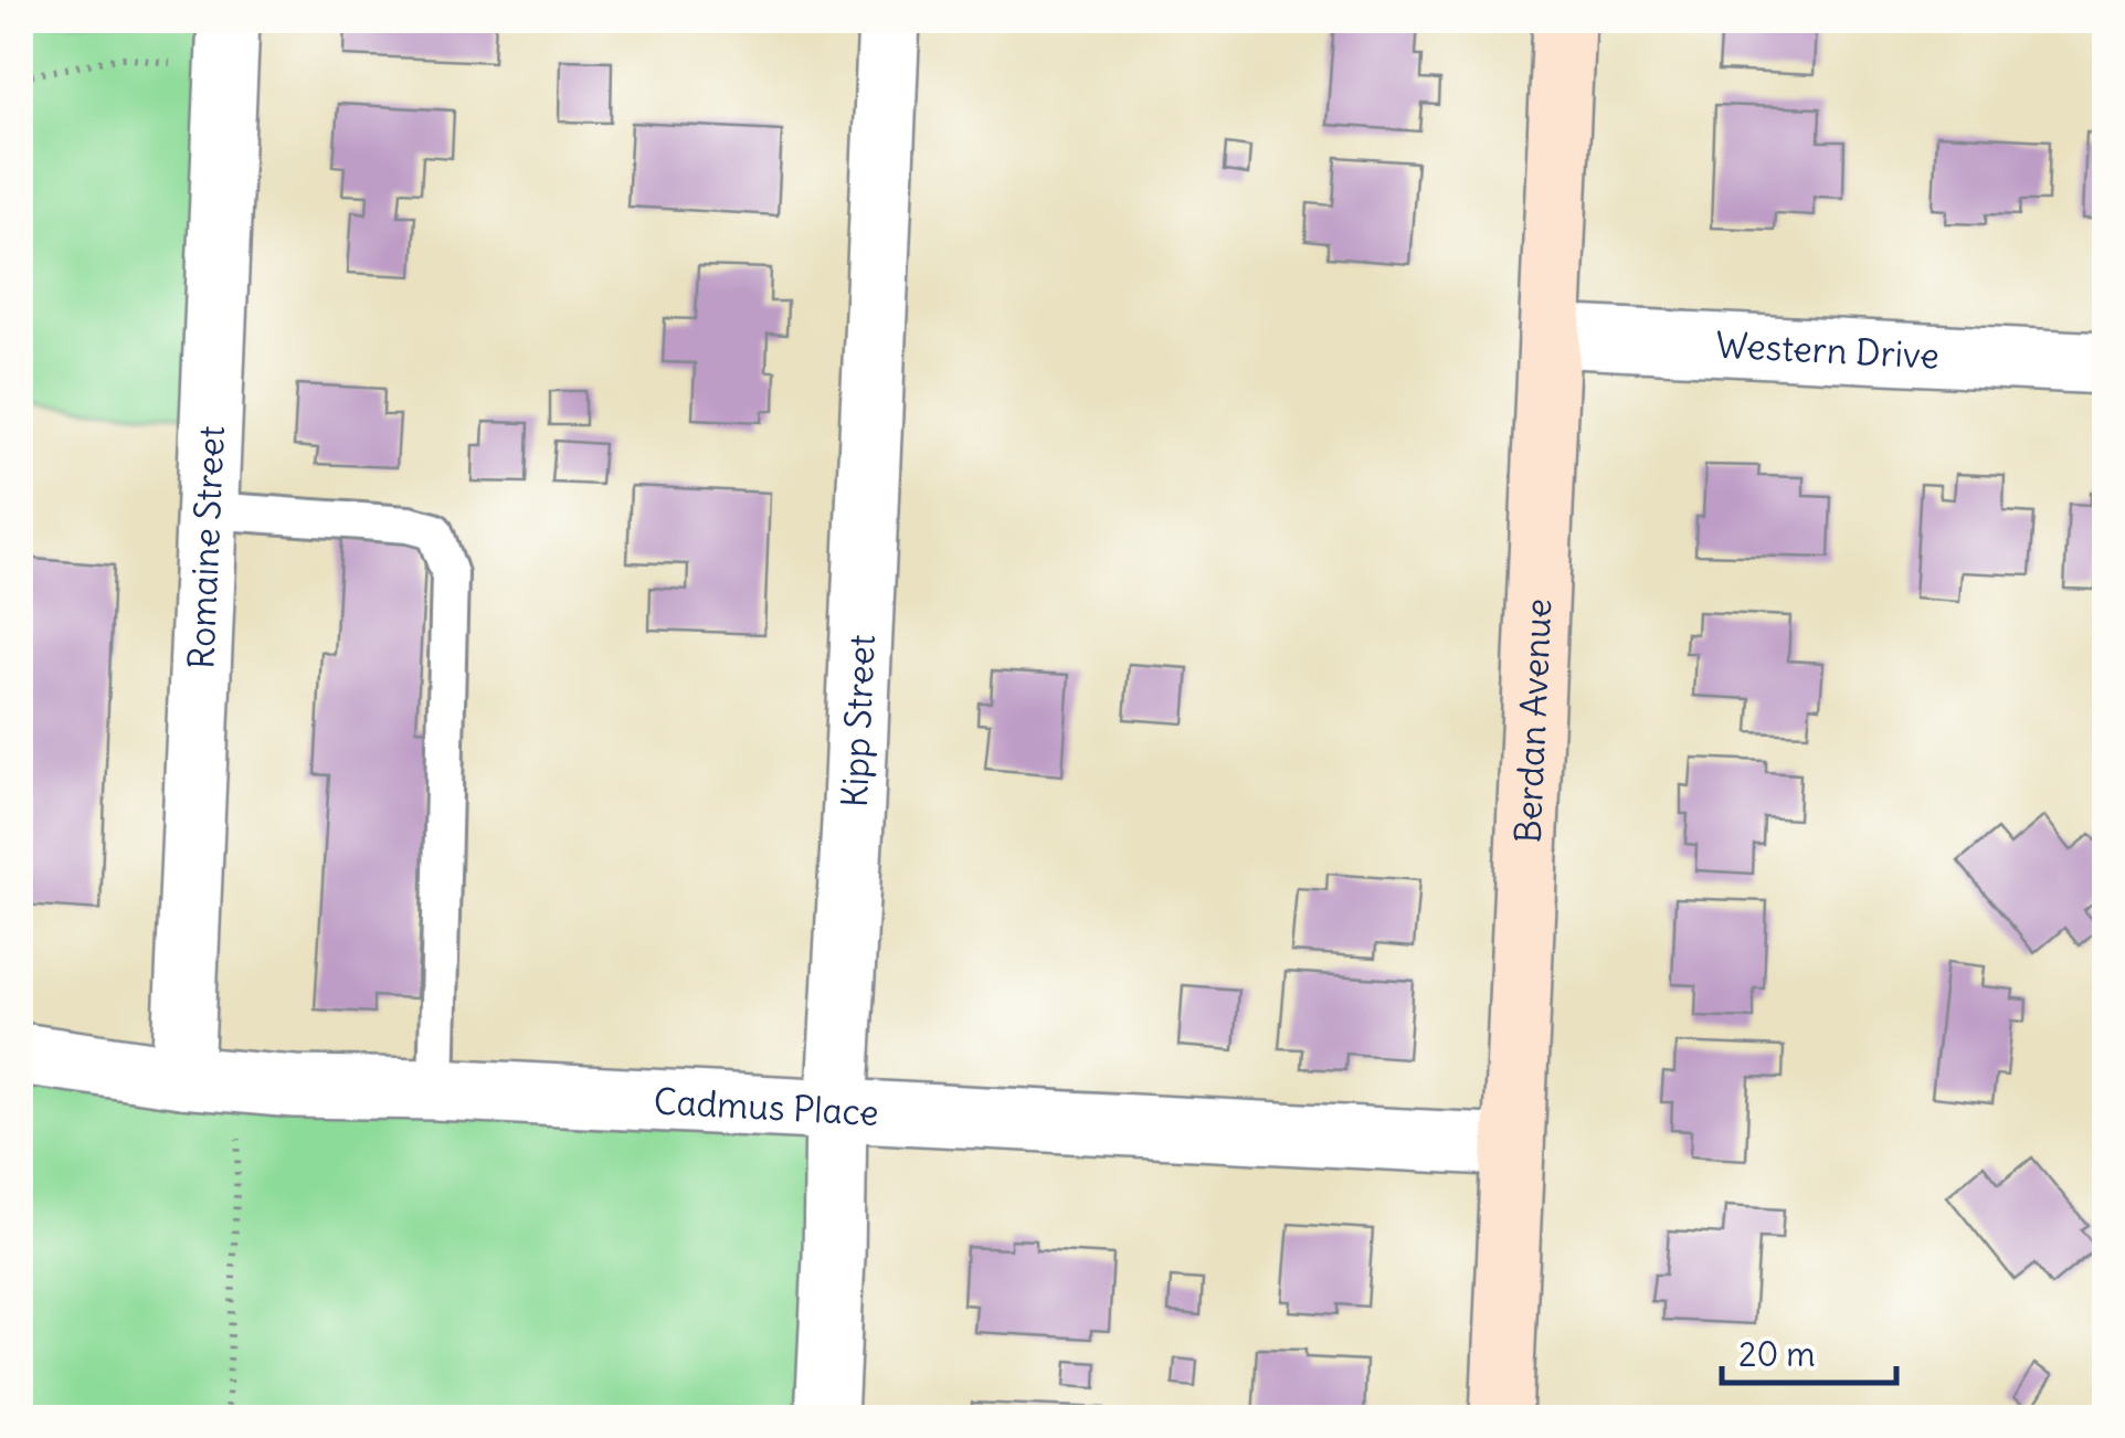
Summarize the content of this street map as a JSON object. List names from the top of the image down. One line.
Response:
{"streets":{"street":["Western Drive","Romaine Street","Kipp Street","Berdan Avenue","Cadmus Place"]},"crossings":[["Western Drive","Berdan Avenue"],["Romaine Street","Cadmus Place"],["Kipp Street","Cadmus Place"],["Berdan Avenue","Cadmus Place"]],"scale_bar":"20 m"}
